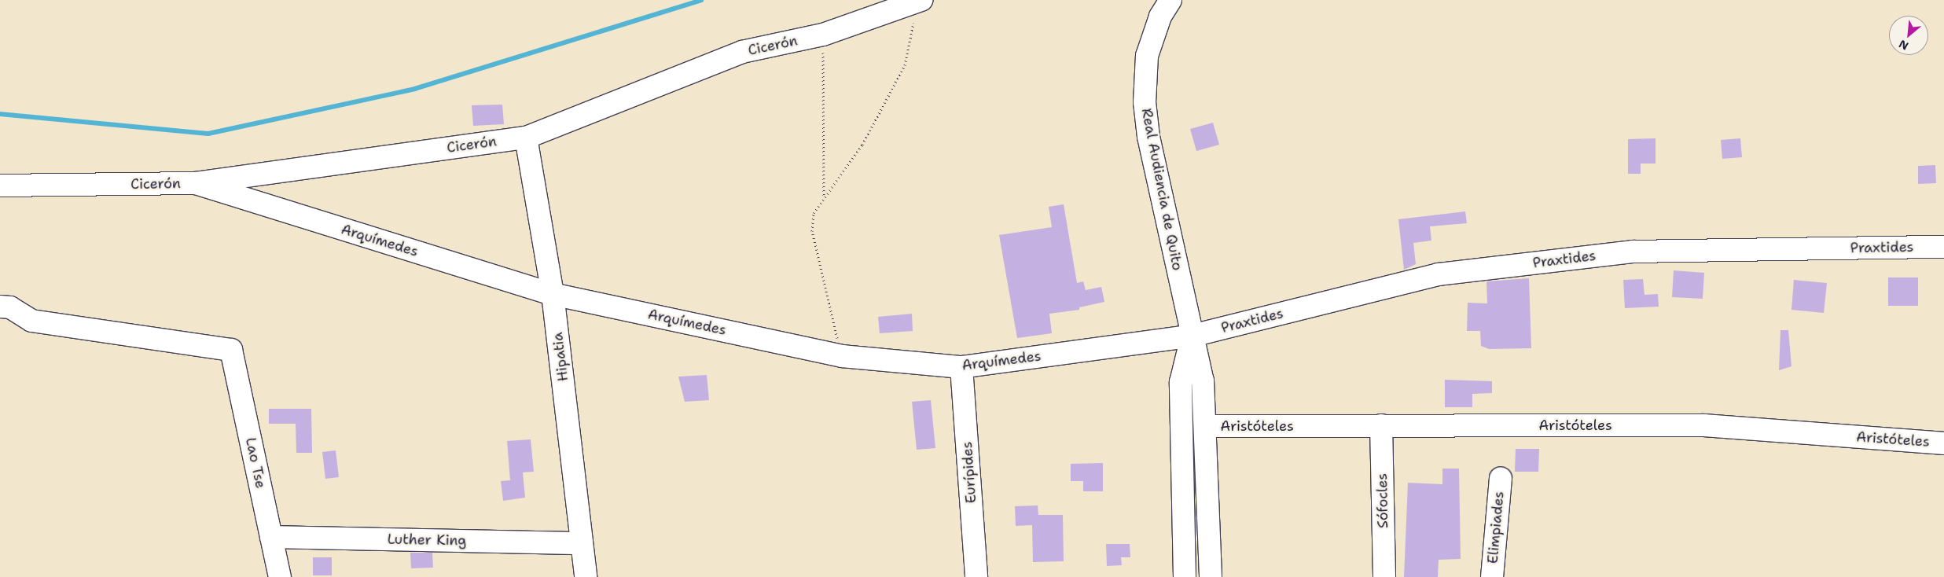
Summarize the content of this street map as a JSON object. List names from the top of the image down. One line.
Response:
{"streets":{"street":["Cicerón","Real Audiencia de Quito","Arquímedes","Praxtides","Hipatia","Aristóteles","Lao Tse","Eurípides","Sófocles","Elimpiades","Luther King"]},"crossings":[["Cicerón","Arquímedes"],["Cicerón","Hipatia"],["Real Audiencia de Quito","Arquímedes"],["Real Audiencia de Quito","Praxtides"],["Real Audiencia de Quito","Aristóteles"],["Arquímedes","Praxtides"],["Arquímedes","Hipatia"],["Arquímedes","Eurípides"],["Hipatia","Luther King"],["Aristóteles","Sófocles"],["Lao Tse","Luther King"]],"north":"bottom left"}
